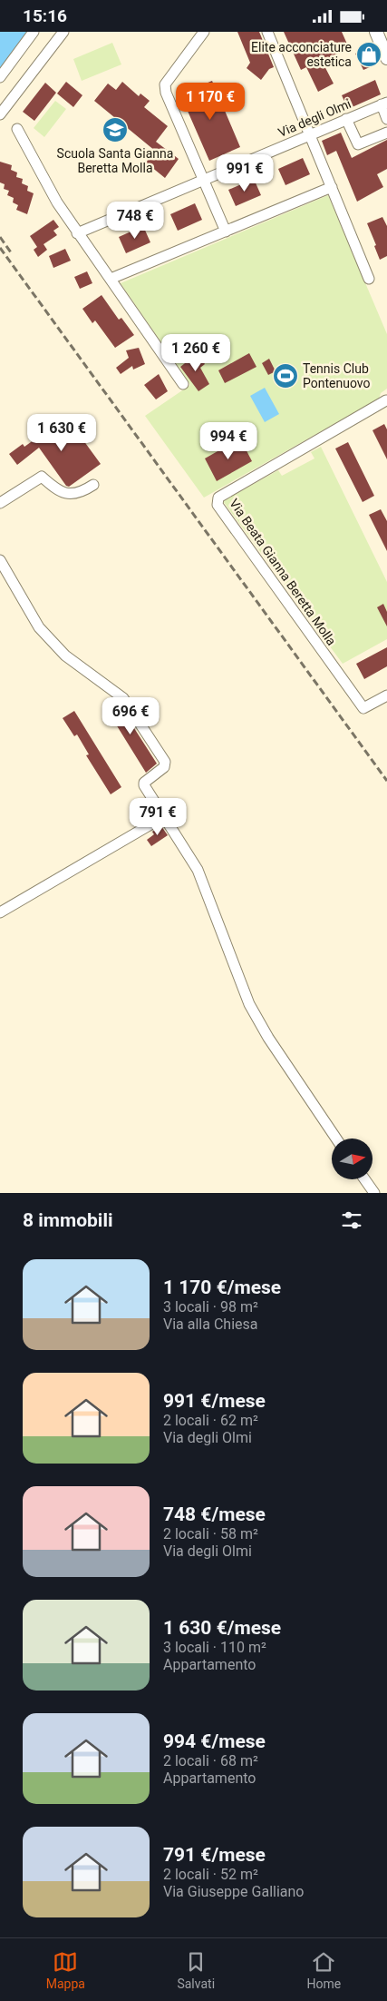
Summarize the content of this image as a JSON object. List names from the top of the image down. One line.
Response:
{"streets":{"street":["Via degli Olmi","Via Beata Gianna Beretta Molla"]},"places":{"shop":["Elite acconciature estetica"],"school or university":["Scuola Santa Gianna Beretta Molla"],"sports":["Tennis Club Pontenuovo"]},"north":"right","page":{"status":"15:16","price":["1 170 €","991 €","748 €","1 260 €","1 630 €","994 €","696 €","791 €"],"heading":"8 immobili","list":[{"name":"1 170 €/mese","note":"3 locali · 98 m² · Via alla Chiesa"},{"name":"991 €/mese","note":"2 locali · 62 m² · Via degli Olmi"},{"name":"748 €/mese","note":"2 locali · 58 m² · Via degli Olmi"},{"name":"1 630 €/mese","note":"3 locali · 110 m² · Appartamento"},{"name":"994 €/mese","note":"2 locali · 68 m² · Appartamento"},{"name":"791 €/mese","note":"2 locali · 52 m² · Via Giuseppe Galliano"}],"tabs":["Mappa","Salvati","Home"]}}
